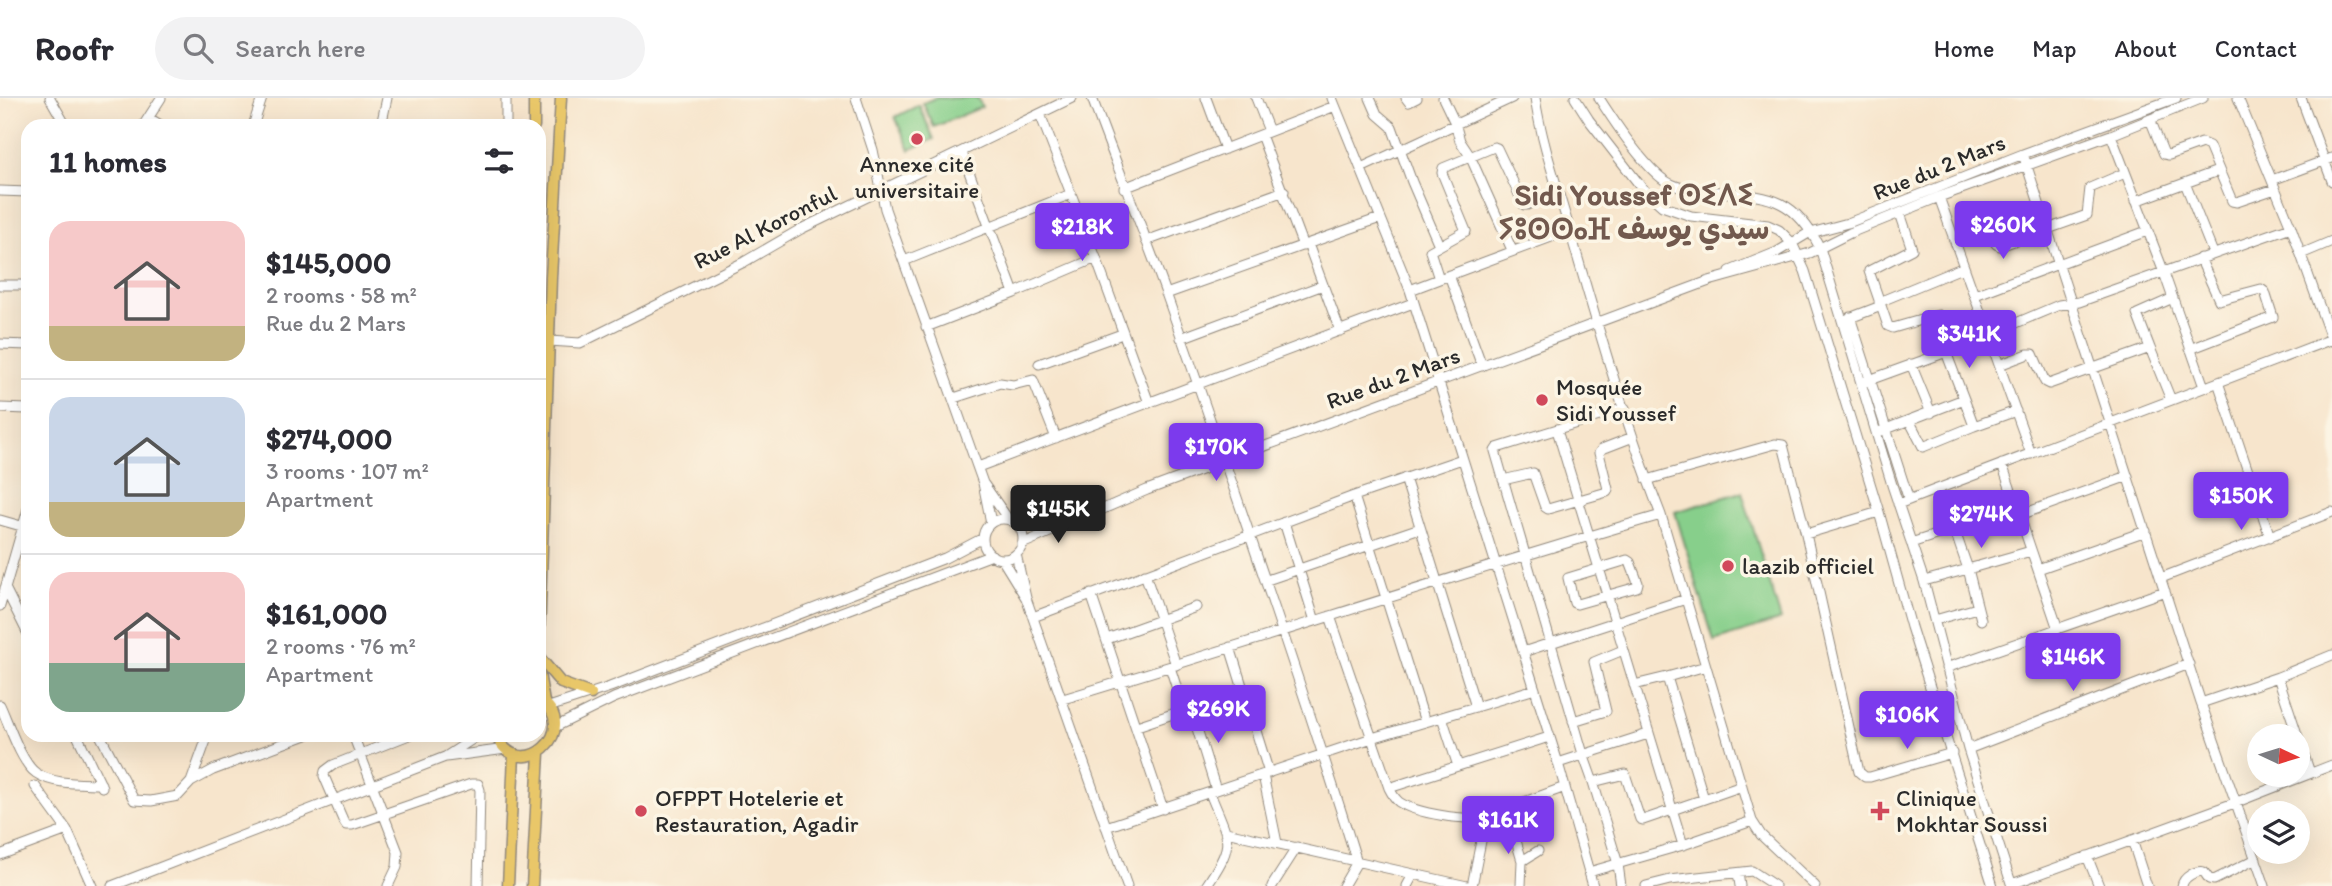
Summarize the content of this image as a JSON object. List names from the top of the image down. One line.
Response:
{"streets":{"street":["Rue du 2 Mars","Rue Al Koronful"]},"districts":["Sidi Youssef ⵙⵉⴷⵉ ⵢⵓⵙⵙⴰⴼ سيدي يوسف"],"places":{"other":["Annexe cité universitaire","Mosquée Sidi Youssef","laazib officiel","OFPPT Hotelerie et Restauration, Agadir"],"health":["Clinique Mokhtar Soussi"]},"north":"right","page":{"header":"Roofr","search":"Search here","nav":["Home","Map","About","Contact"],"heading":"11 homes","price":["$260K","$218K","$341K","$170K","$150K","$145K","$274K","$146K","$269K","$106K","$161K"],"list":[{"name":"$145,000","note":"2 rooms · 58 m² · Rue du 2 Mars"},{"name":"$274,000","note":"3 rooms · 107 m² · Apartment"},{"name":"$161,000","note":"2 rooms · 76 m² · Apartment"}]}}
